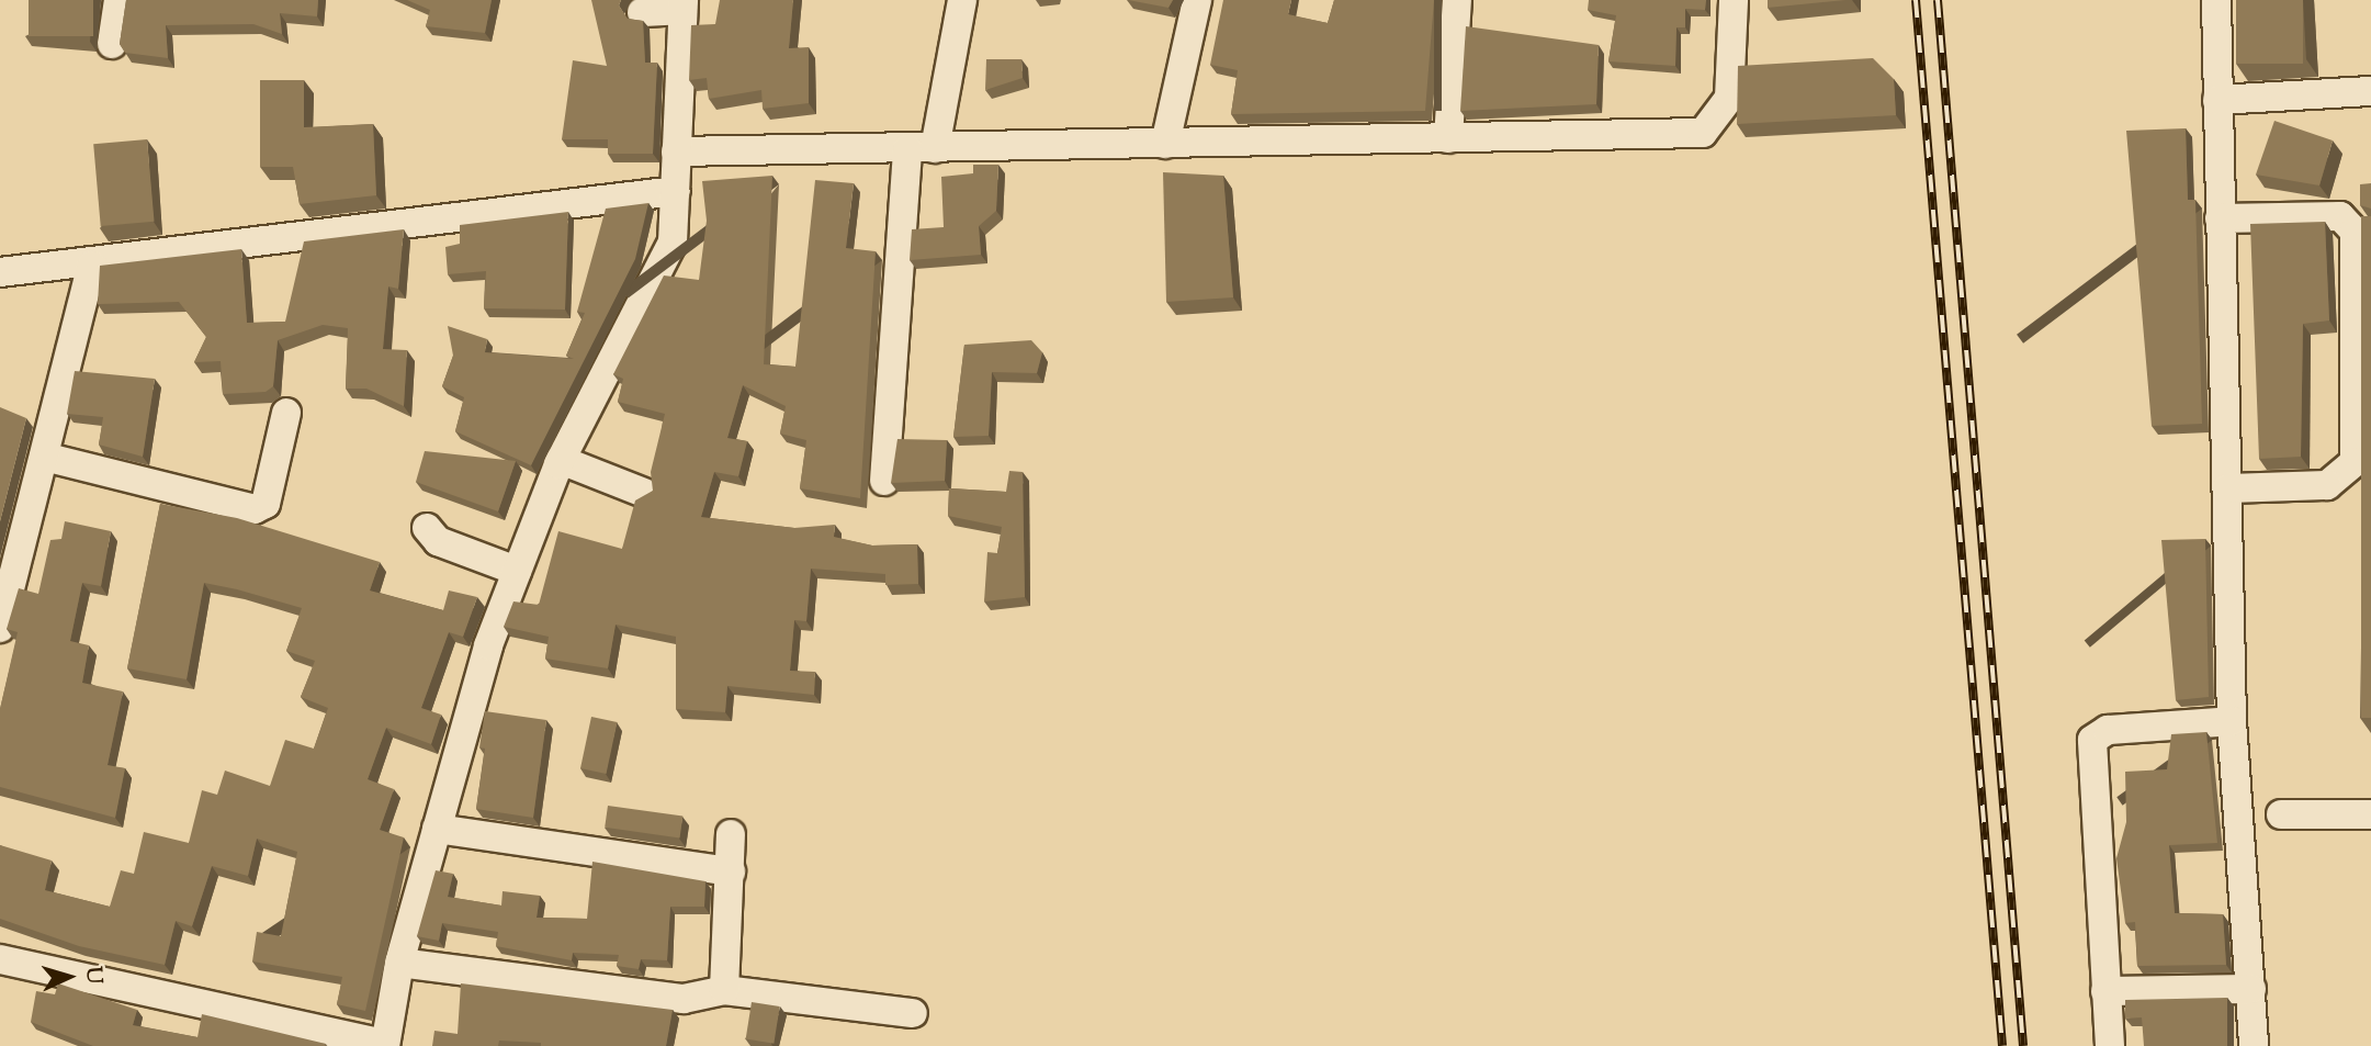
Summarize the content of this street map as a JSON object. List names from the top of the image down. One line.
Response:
{"north":"right"}
